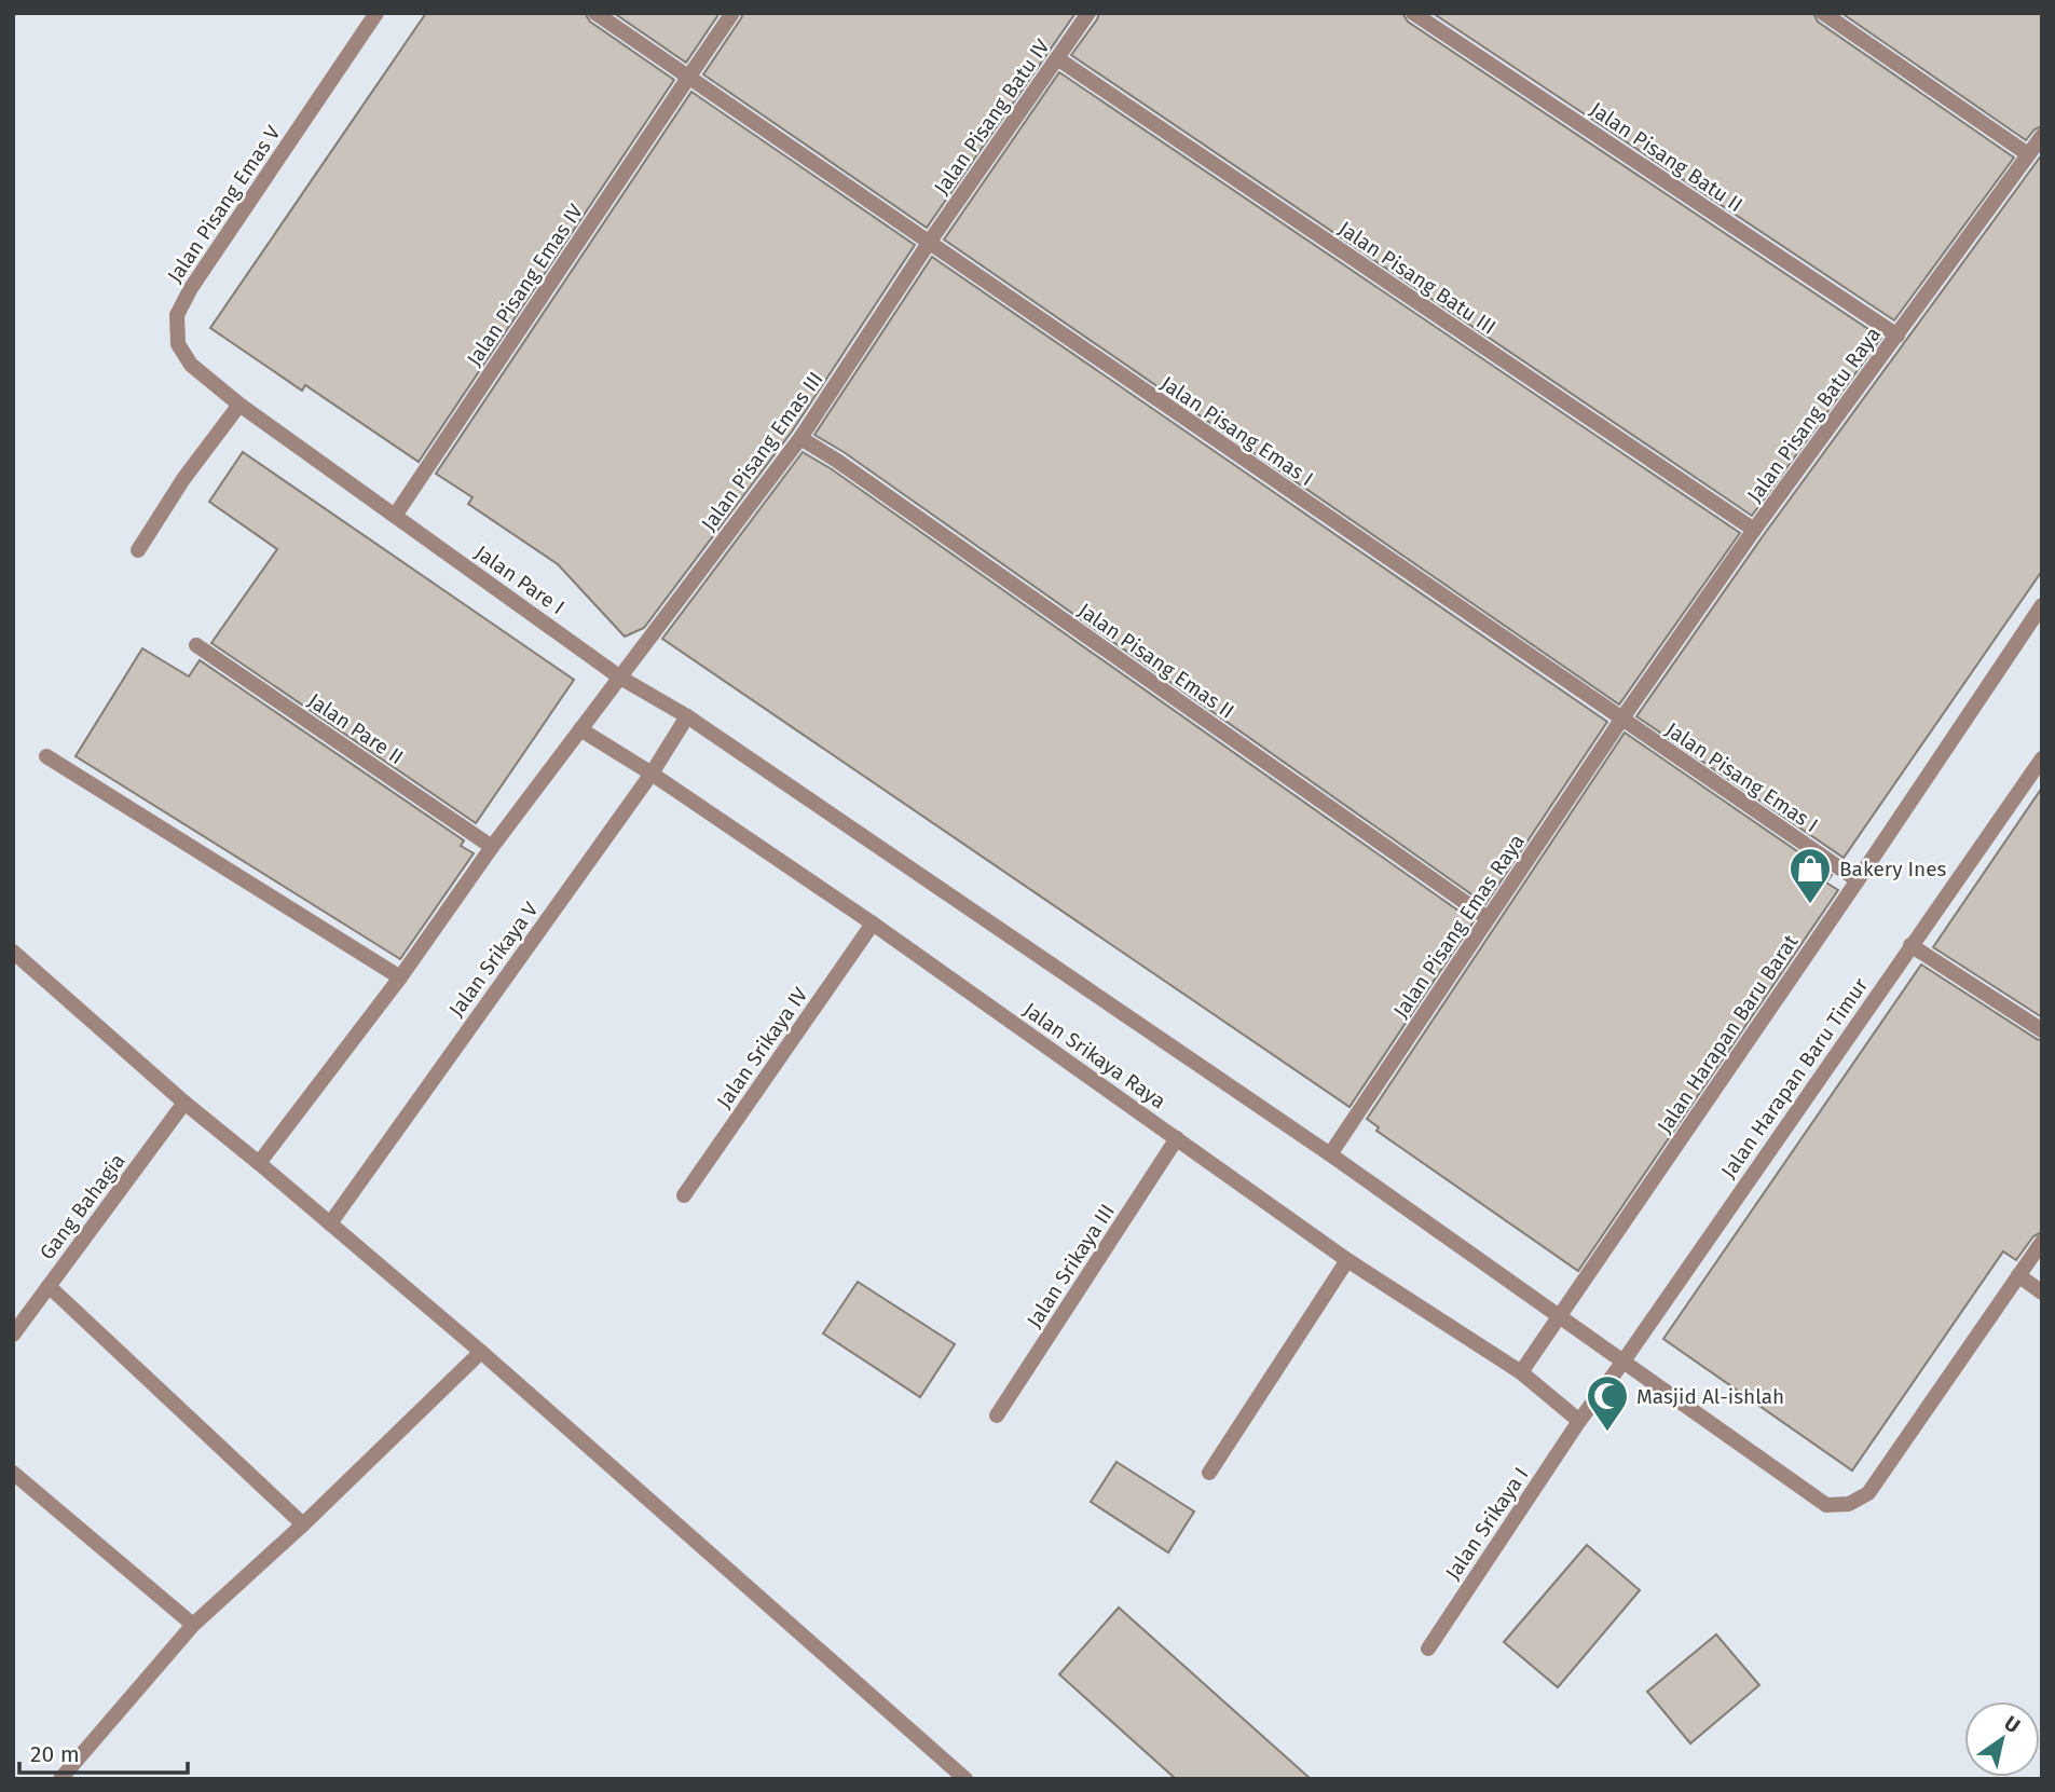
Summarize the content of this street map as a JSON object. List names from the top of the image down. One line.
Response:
{"streets":{"street":["Jalan Pisang Batu IV","Jalan Pisang Batu II","Jalan Pisang Emas V","Jalan Pisang Batu III","Jalan Pisang Emas IV","Jalan Pisang Batu Raya","Jalan Pisang Emas I","Jalan Pisang Emas III","Jalan Pare I","Jalan Pisang Emas II","Jalan Pare II","Jalan Pisang Emas Raya","Jalan Srikaya V","Jalan Harapan Baru Barat","Jalan Srikaya IV","Jalan Srikaya Raya","Jalan Harapan Baru Timur","Gang Bahagia","Jalan Srikaya III","Jalan Srikaya I"]},"crossings":[["Jalan Pisang Batu IV","Jalan Pisang Batu III"],["Jalan Pisang Batu IV","Jalan Pisang Emas I"],["Jalan Pisang Batu IV","Jalan Pisang Emas III"],["Jalan Pisang Batu II","Jalan Pisang Batu Raya"],["Jalan Pisang Emas V","Jalan Pisang Emas IV"],["Jalan Pisang Emas V","Jalan Pare I"],["Jalan Pisang Batu III","Jalan Pisang Batu Raya"],["Jalan Pisang Emas IV","Jalan Pisang Emas I"],["Jalan Pisang Emas IV","Jalan Pare I"],["Jalan Pisang Batu Raya","Jalan Pisang Emas I"],["Jalan Pisang Batu Raya","Jalan Pisang Emas Raya"],["Jalan Pisang Emas I","Jalan Pisang Emas III"],["Jalan Pisang Emas I","Jalan Pisang Emas Raya"],["Jalan Pisang Emas I","Jalan Harapan Baru Barat"],["Jalan Pisang Emas III","Jalan Pare I"],["Jalan Pisang Emas III","Jalan Pisang Emas II"],["Jalan Pisang Emas II","Jalan Pisang Emas Raya"],["Jalan Srikaya V","Jalan Srikaya Raya"],["Jalan Harapan Baru Barat","Jalan Srikaya Raya"],["Jalan Srikaya IV","Jalan Srikaya Raya"],["Jalan Srikaya Raya","Jalan Harapan Baru Timur"],["Jalan Srikaya Raya","Jalan Srikaya III"],["Jalan Srikaya Raya","Jalan Srikaya I"],["Jalan Harapan Baru Timur","Jalan Srikaya I"]],"places":{"shop":["Bakery Ines"],"mosque":["Masjid Al-ishlah"]},"scale_bar":"20 m","north":"top right"}
